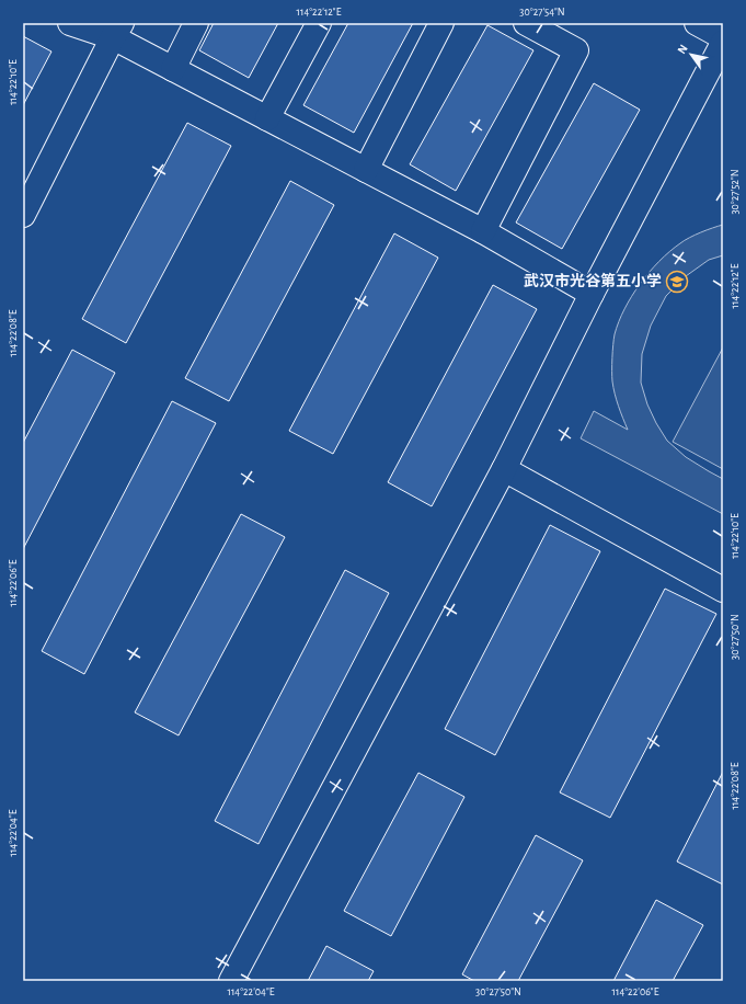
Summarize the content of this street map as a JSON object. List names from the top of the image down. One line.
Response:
{"places":{"school or university":["武汉市光谷第五小学"]},"north":"top left","coordinates":["114°22'12\"E","30°27'54\"N","114°22'10\"E","30°27'52\"N","114°22'08\"E","114°22'06\"E","30°27'50\"N","114°22'04\"E"]}
